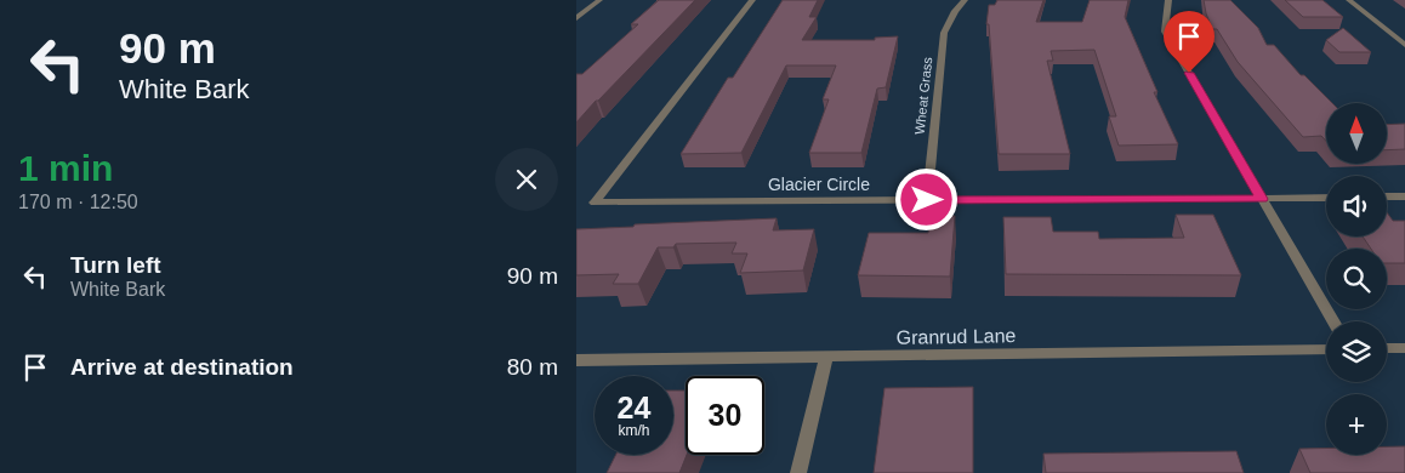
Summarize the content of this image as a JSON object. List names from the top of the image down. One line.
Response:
{"streets":{"street":["Wheat Grass","Glacier Circle","Granrud Lane"]},"crossings":[["Wheat Grass","Glacier Circle"]],"north":"top","page":{"turn":["90 m","White Bark"],"map_buttons":"+","heading":["1 min","170 m · 12:50"],"list":[{"name":"Turn left","note":"White Bark","value":"90 m"},{"name":"Arrive at destination","value":"80 m"}],"speed":"24 km/h","limit":"30"}}
